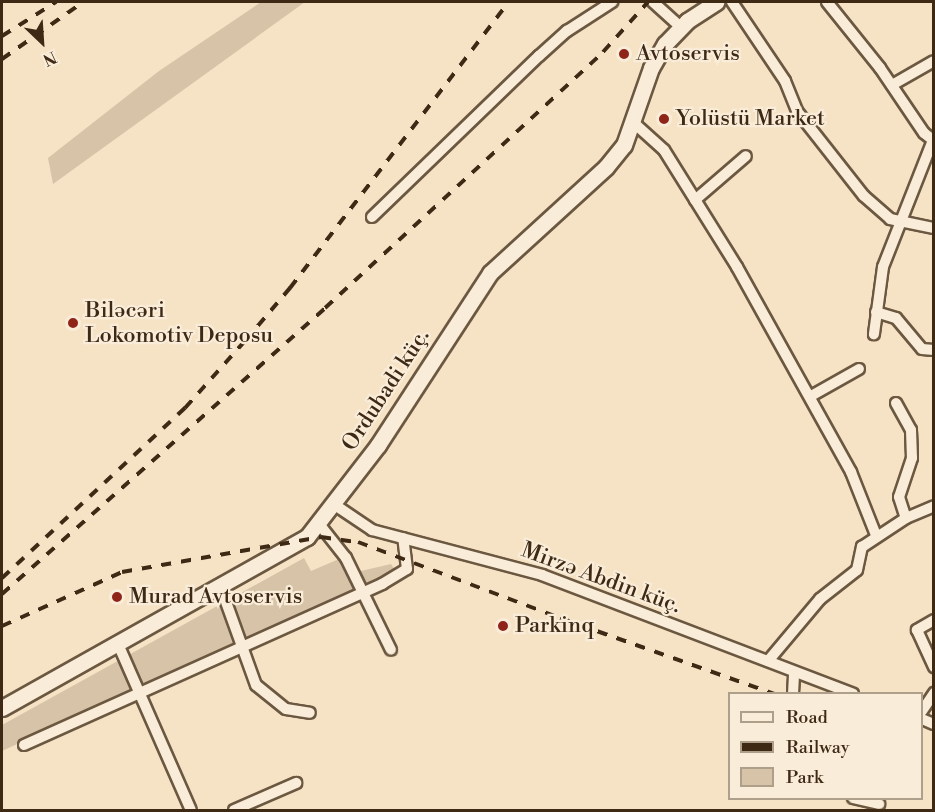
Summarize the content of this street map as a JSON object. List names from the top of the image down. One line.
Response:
{"streets":{"main road":["Ordubadi küç."],"street":["Mirzə Abdin küç."]},"crossings":[["Ordubadi küç.","Mirzə Abdin küç."]],"places":["Avtoservis","Yolüstü Market","Biləcəri Lokomotiv Deposu","Murad Avtoservis","Parkinq"],"legend":["Road","Railway","Park"],"north":"bottom right"}
